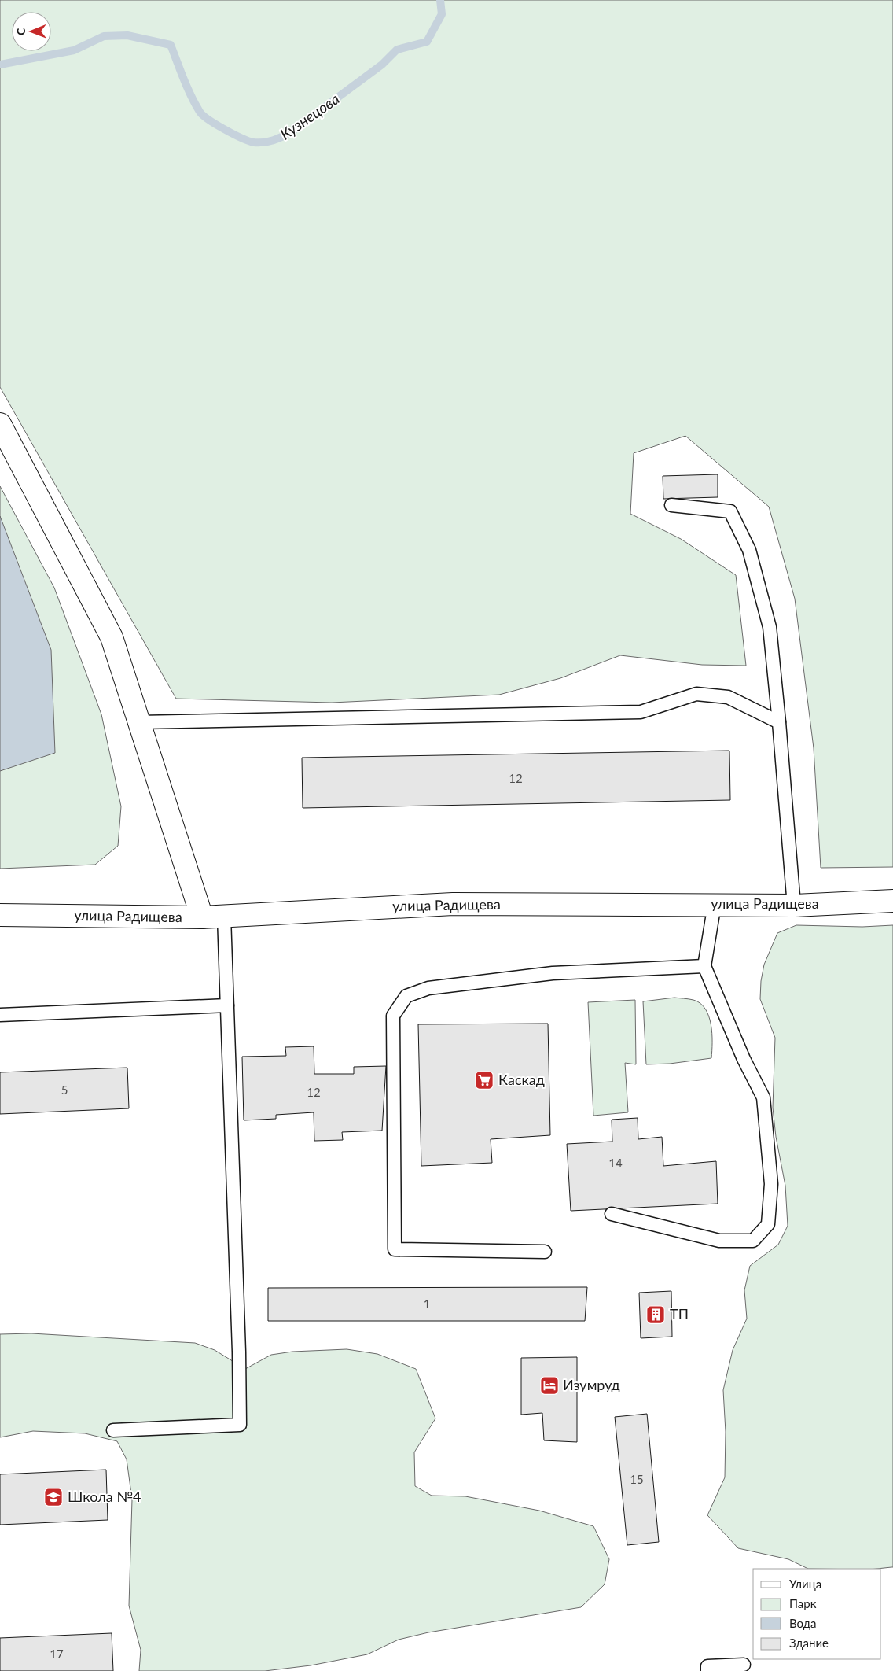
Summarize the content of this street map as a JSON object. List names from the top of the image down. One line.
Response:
{"streets":{"street":["улица Радищева"]},"water":["Кузнецова"],"places":{"supermarket":["Каскад"],"building":["ТП"],"hotel":["Изумруд"],"school or university":["Школа №4"]},"house_numbers":["12","5","12","14","1","15","17"],"legend":["Улица","Парк","Вода","Здание"],"north":"left"}
